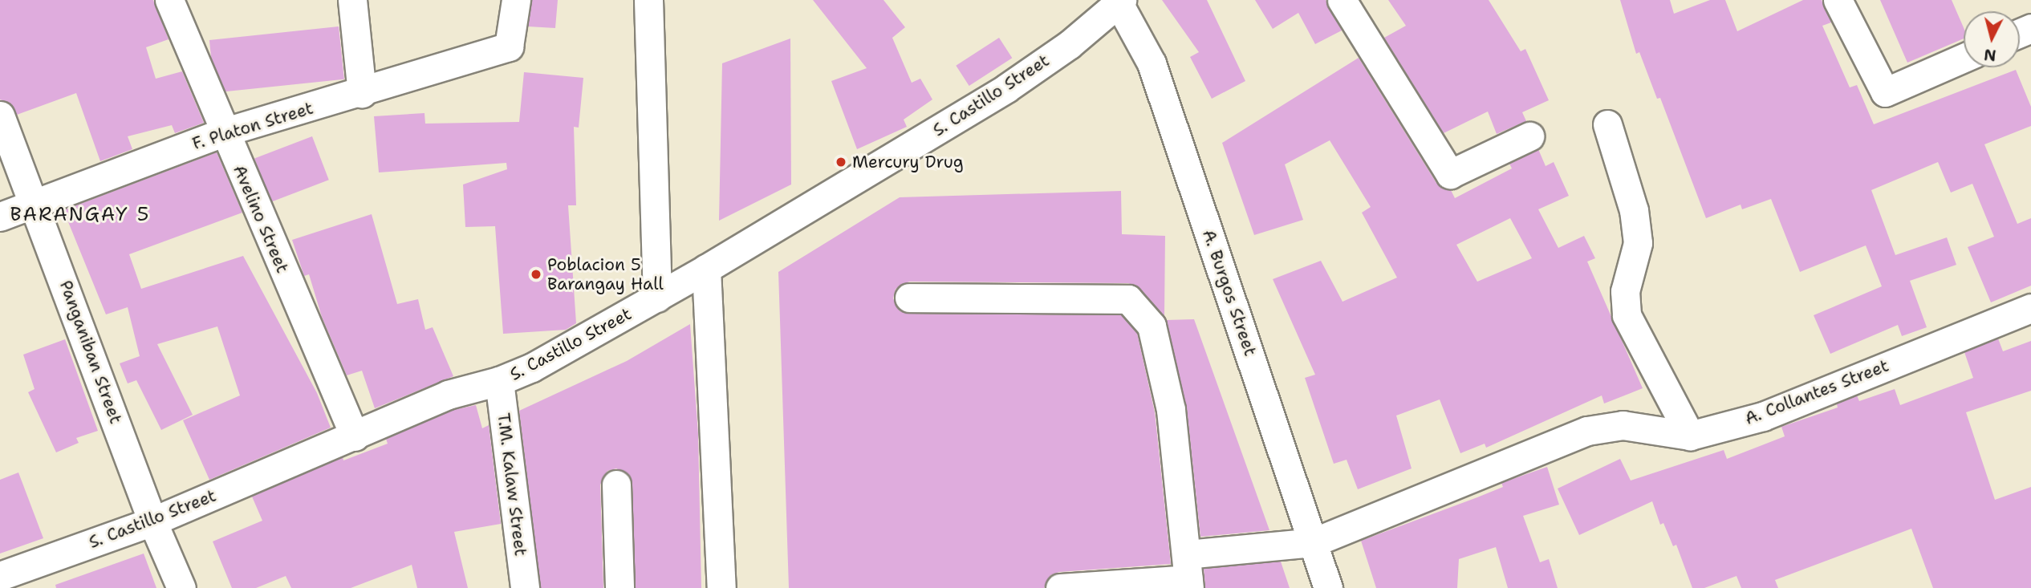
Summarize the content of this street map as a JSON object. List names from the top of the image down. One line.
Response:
{"streets":{"street":["S. Castillo Street","F. Platon Street","Avelino Street","A. Burgos Street","Panganiban Street","A. Collantes Street","T.M. Kalaw Street"]},"crossings":[["S. Castillo Street","Avelino Street"],["S. Castillo Street","A. Burgos Street"],["S. Castillo Street","Panganiban Street"],["S. Castillo Street","T.M. Kalaw Street"],["F. Platon Street","Avelino Street"],["F. Platon Street","Panganiban Street"],["A. Burgos Street","A. Collantes Street"]],"districts":["BARANGAY 5"],"places":["Mercury Drug","Poblacion 5 Barangay Hall"],"north":"bottom"}
